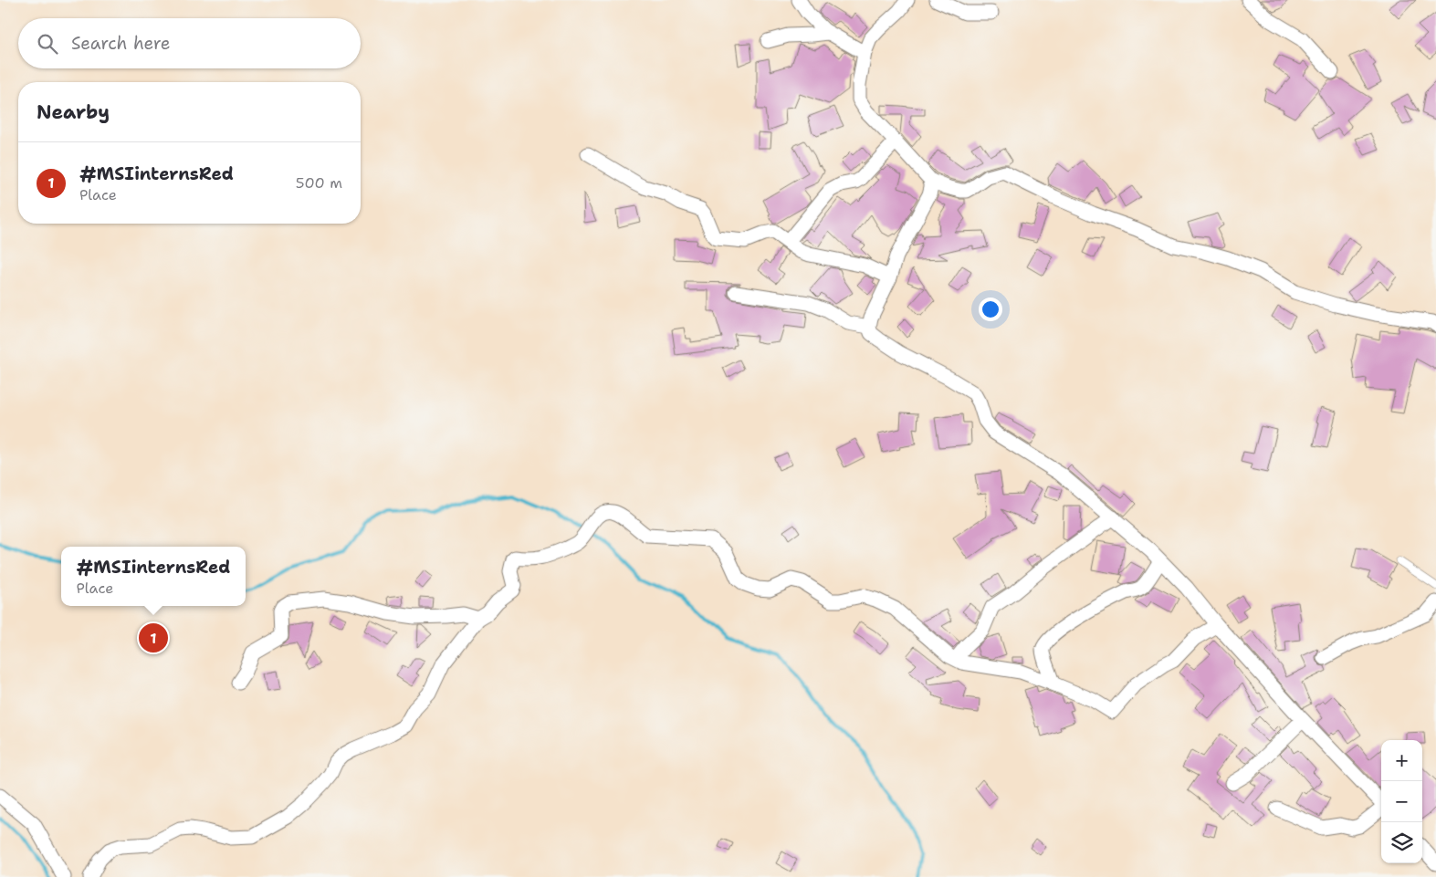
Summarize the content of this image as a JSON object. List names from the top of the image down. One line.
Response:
{"page":{"search":"Search here","heading":"Nearby","list":[{"mark":"1","name":"#MSIinternsRed","note":"Place","value":"500 m"}],"popup":["#MSIinternsRed","Place"],"pins":"1","map_buttons":["+","−"]}}
